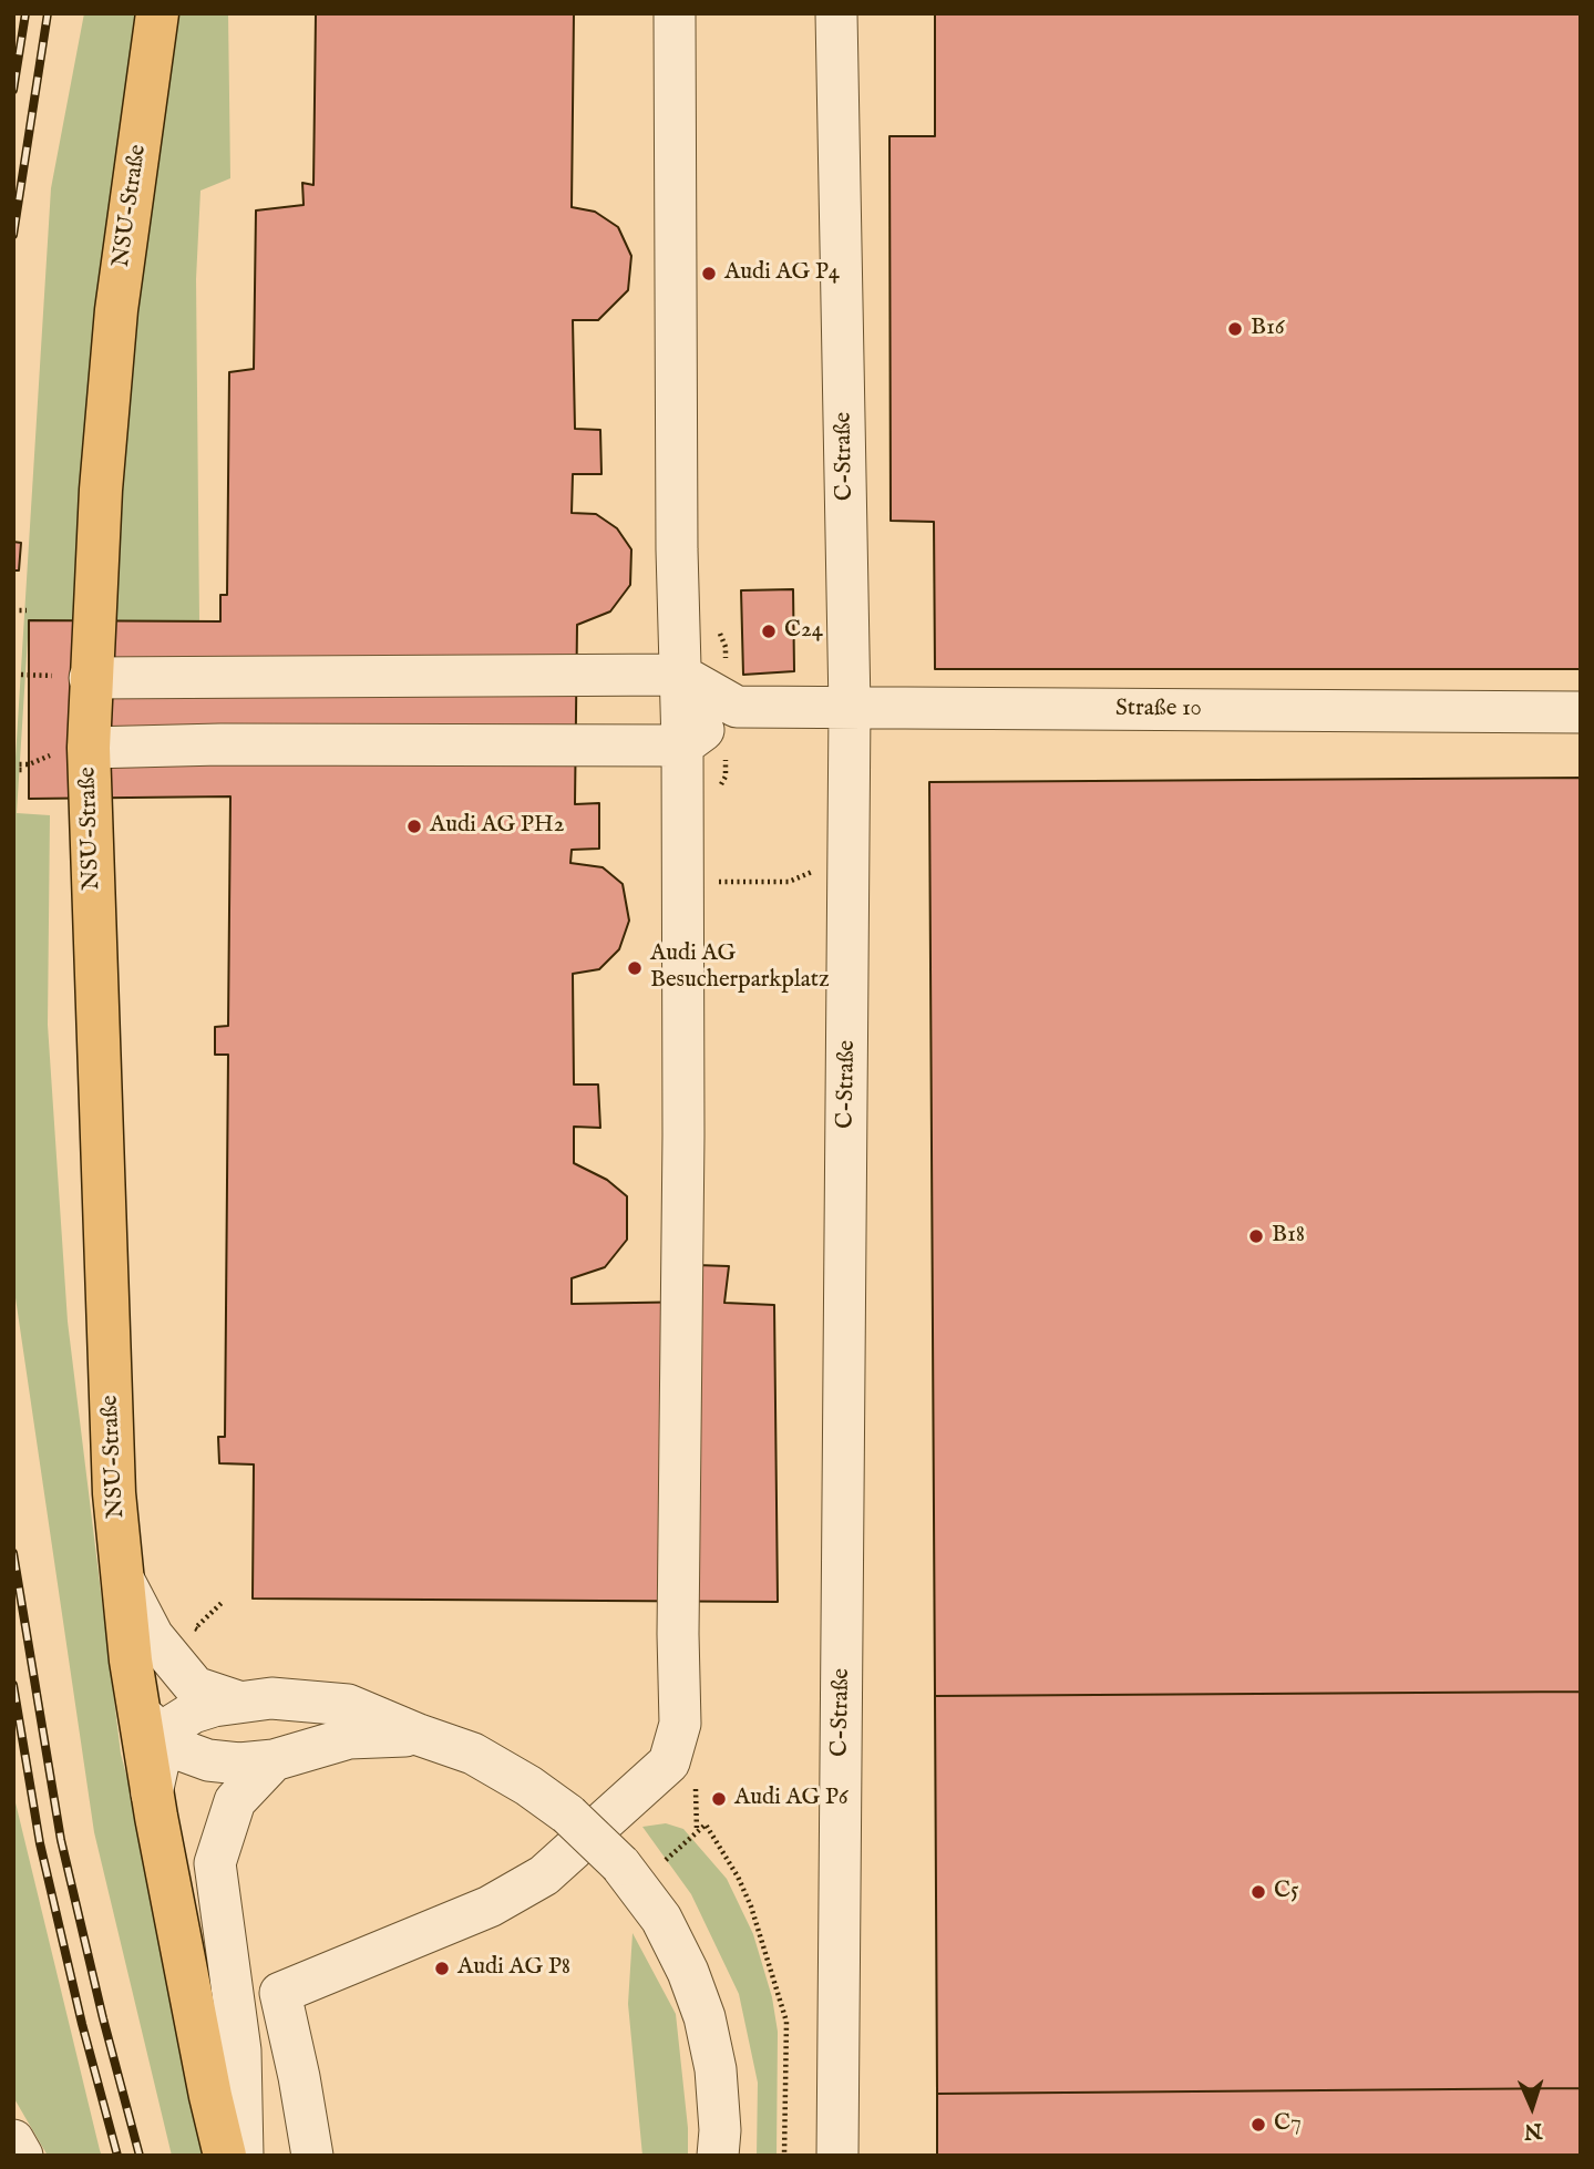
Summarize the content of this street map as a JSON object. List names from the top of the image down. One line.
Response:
{"streets":{"main road":["NSU-Straße"],"street":["C-Straße","Straße 10"]},"crossings":[["C-Straße","Straße 10"]],"places":["Audi AG P4","B16","C24","Audi AG PH2","Audi AG Besucherparkplatz","B18","Audi AG P6","C5","Audi AG P8","C7"],"north":"bottom"}
